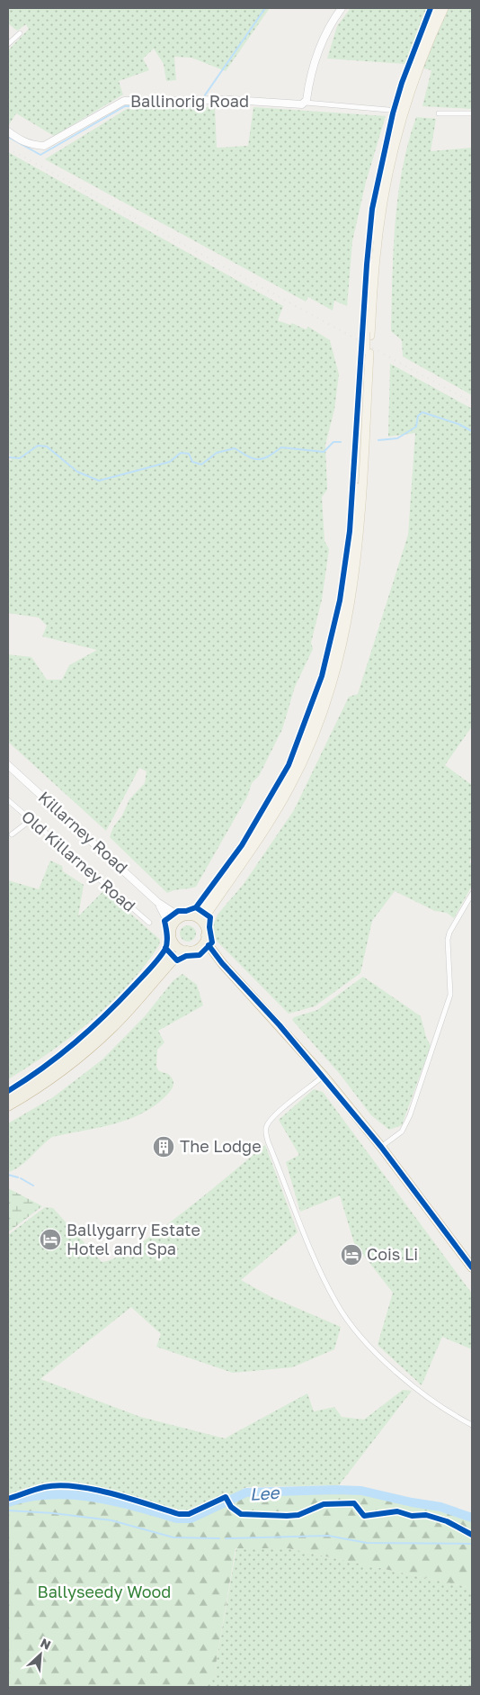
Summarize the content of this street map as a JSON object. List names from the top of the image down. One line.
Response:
{"streets":{"street":["Ballinorig Road","Killarney Road","Old Killarney Road"]},"water":["Lee"],"parks":["Ballyseedy Wood"],"places":{"building":["The Lodge"],"hotel":["Ballygarry Estate Hotel and Spa","Cois Li"]},"north":"top right"}
